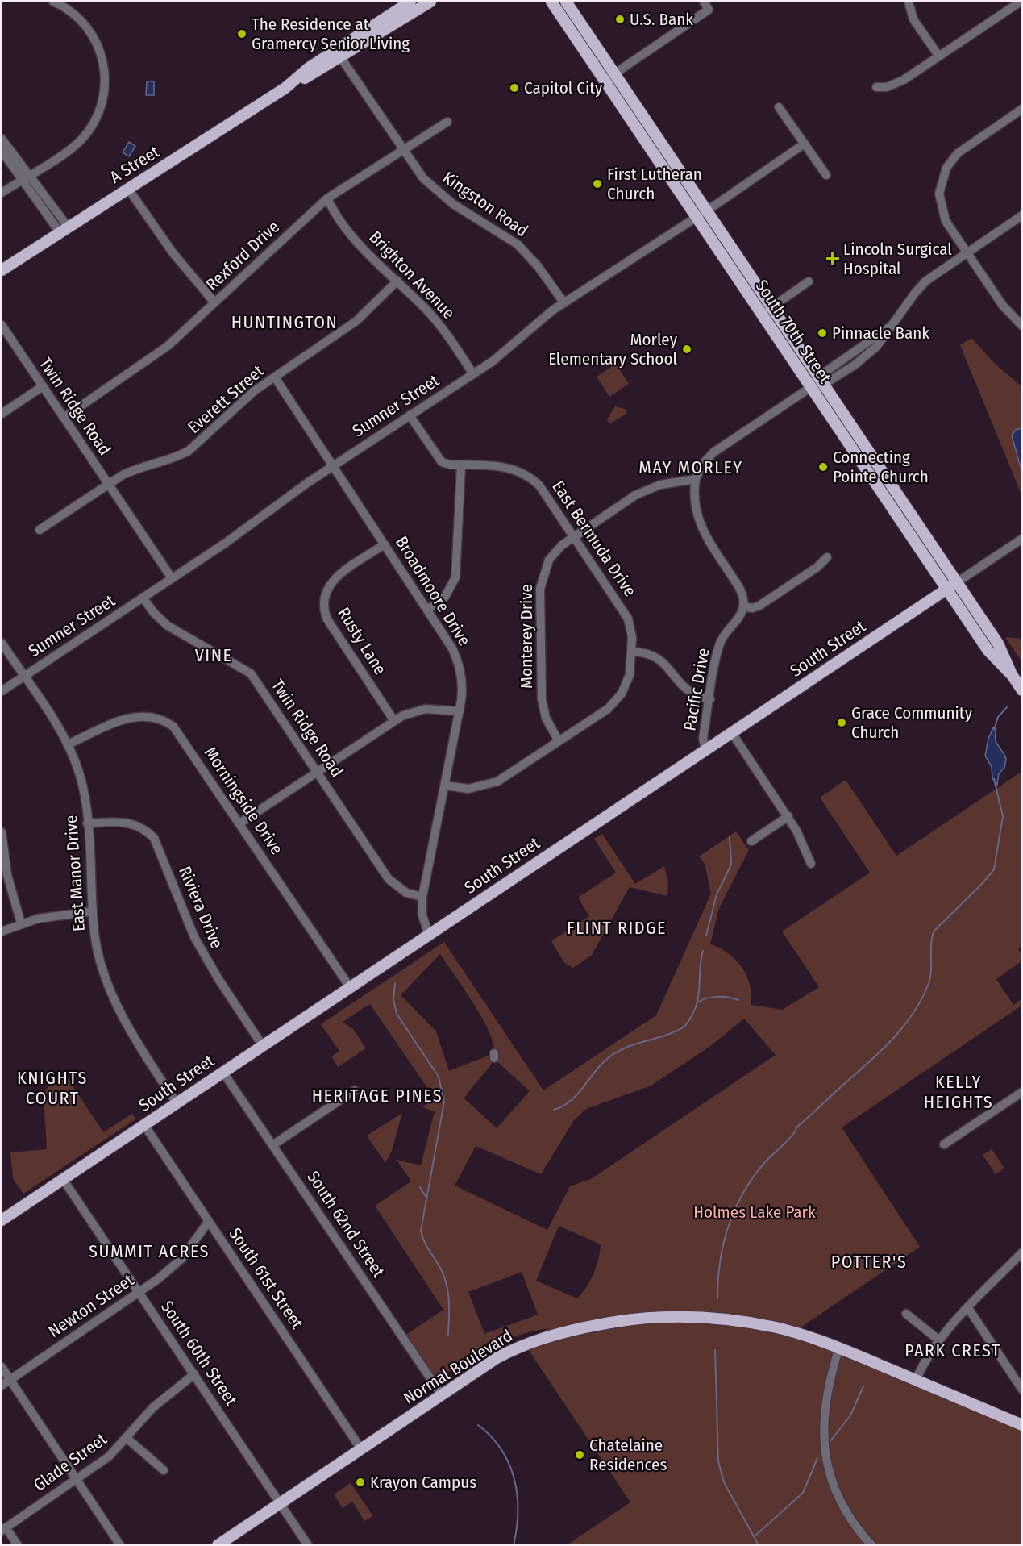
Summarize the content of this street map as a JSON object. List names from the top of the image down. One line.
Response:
{"streets":{"main road":["A Street","South 70th Street","South Street","Normal Boulevard"],"street":["Kingston Road","Rexford Drive","Brighton Avenue","Everett Street","Sumner Street","Twin Ridge Road","East Bermuda Drive","Broadmoore Drive","Monterey Drive","Rusty Lane","Pacific Drive","Morningside Drive","East Manor Drive","Riviera Drive","South 62nd Street","South 61st Street","Newton Street","South 60th Street","Glade Street"]},"crossings":[["A Street","Kingston Road"],["Kingston Road","Rexford Drive"],["Kingston Road","Sumner Street"],["Rexford Drive","Brighton Avenue"],["Rexford Drive","Twin Ridge Road"],["Brighton Avenue","Everett Street"],["Brighton Avenue","Sumner Street"],["South 70th Street","Sumner Street"],["South 70th Street","South Street"],["Everett Street","Twin Ridge Road"],["Everett Street","Broadmoore Drive"],["Sumner Street","Twin Ridge Road"],["Sumner Street","East Bermuda Drive"],["Sumner Street","Broadmoore Drive"],["Sumner Street","East Manor Drive"],["Twin Ridge Road","Broadmoore Drive"],["East Bermuda Drive","Broadmoore Drive"],["East Bermuda Drive","Monterey Drive"],["Broadmoore Drive","Rusty Lane"],["Broadmoore Drive","South Street"],["South Street","Pacific Drive"],["South Street","Morningside Drive"],["South Street","East Manor Drive"],["South Street","Riviera Drive"],["South Street","South 62nd Street"],["South Street","South 61st Street"],["South Street","South 60th Street"],["Morningside Drive","East Manor Drive"],["East Manor Drive","Riviera Drive"],["South 62nd Street","Normal Boulevard"],["South 61st Street","Newton Street"],["South 61st Street","Normal Boulevard"],["Newton Street","South 60th Street"],["South 60th Street","Normal Boulevard"],["South 60th Street","Glade Street"]],"districts":["HUNTINGTON","MAY MORLEY","VINE","FLINT RIDGE","KNIGHTS COURT","KELLY HEIGHTS","HERITAGE PINES","SUMMIT ACRES","POTTER'S","PARK CREST"],"parks":["Holmes Lake Park"],"places":{"other":["U.S. Bank","The Residence at Gramercy Senior Living","Capitol City","First Lutheran Church","Pinnacle Bank","Morley Elementary School","Connecting Pointe Church","Grace Community Church","Chatelaine Residences","Krayon Campus"],"health":["Lincoln Surgical Hospital"]}}
